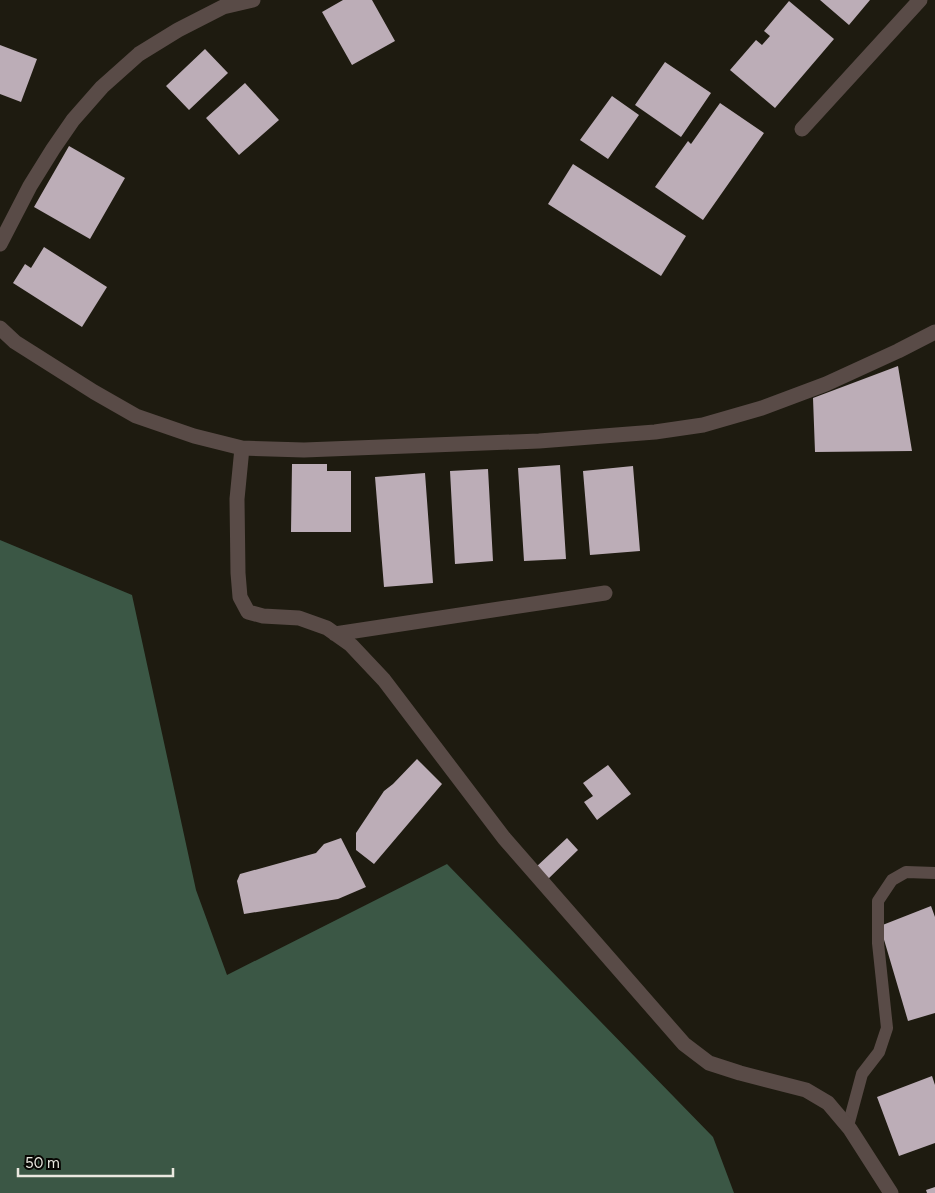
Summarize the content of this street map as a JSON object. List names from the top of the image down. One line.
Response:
{"scale_bar":"50 m"}
